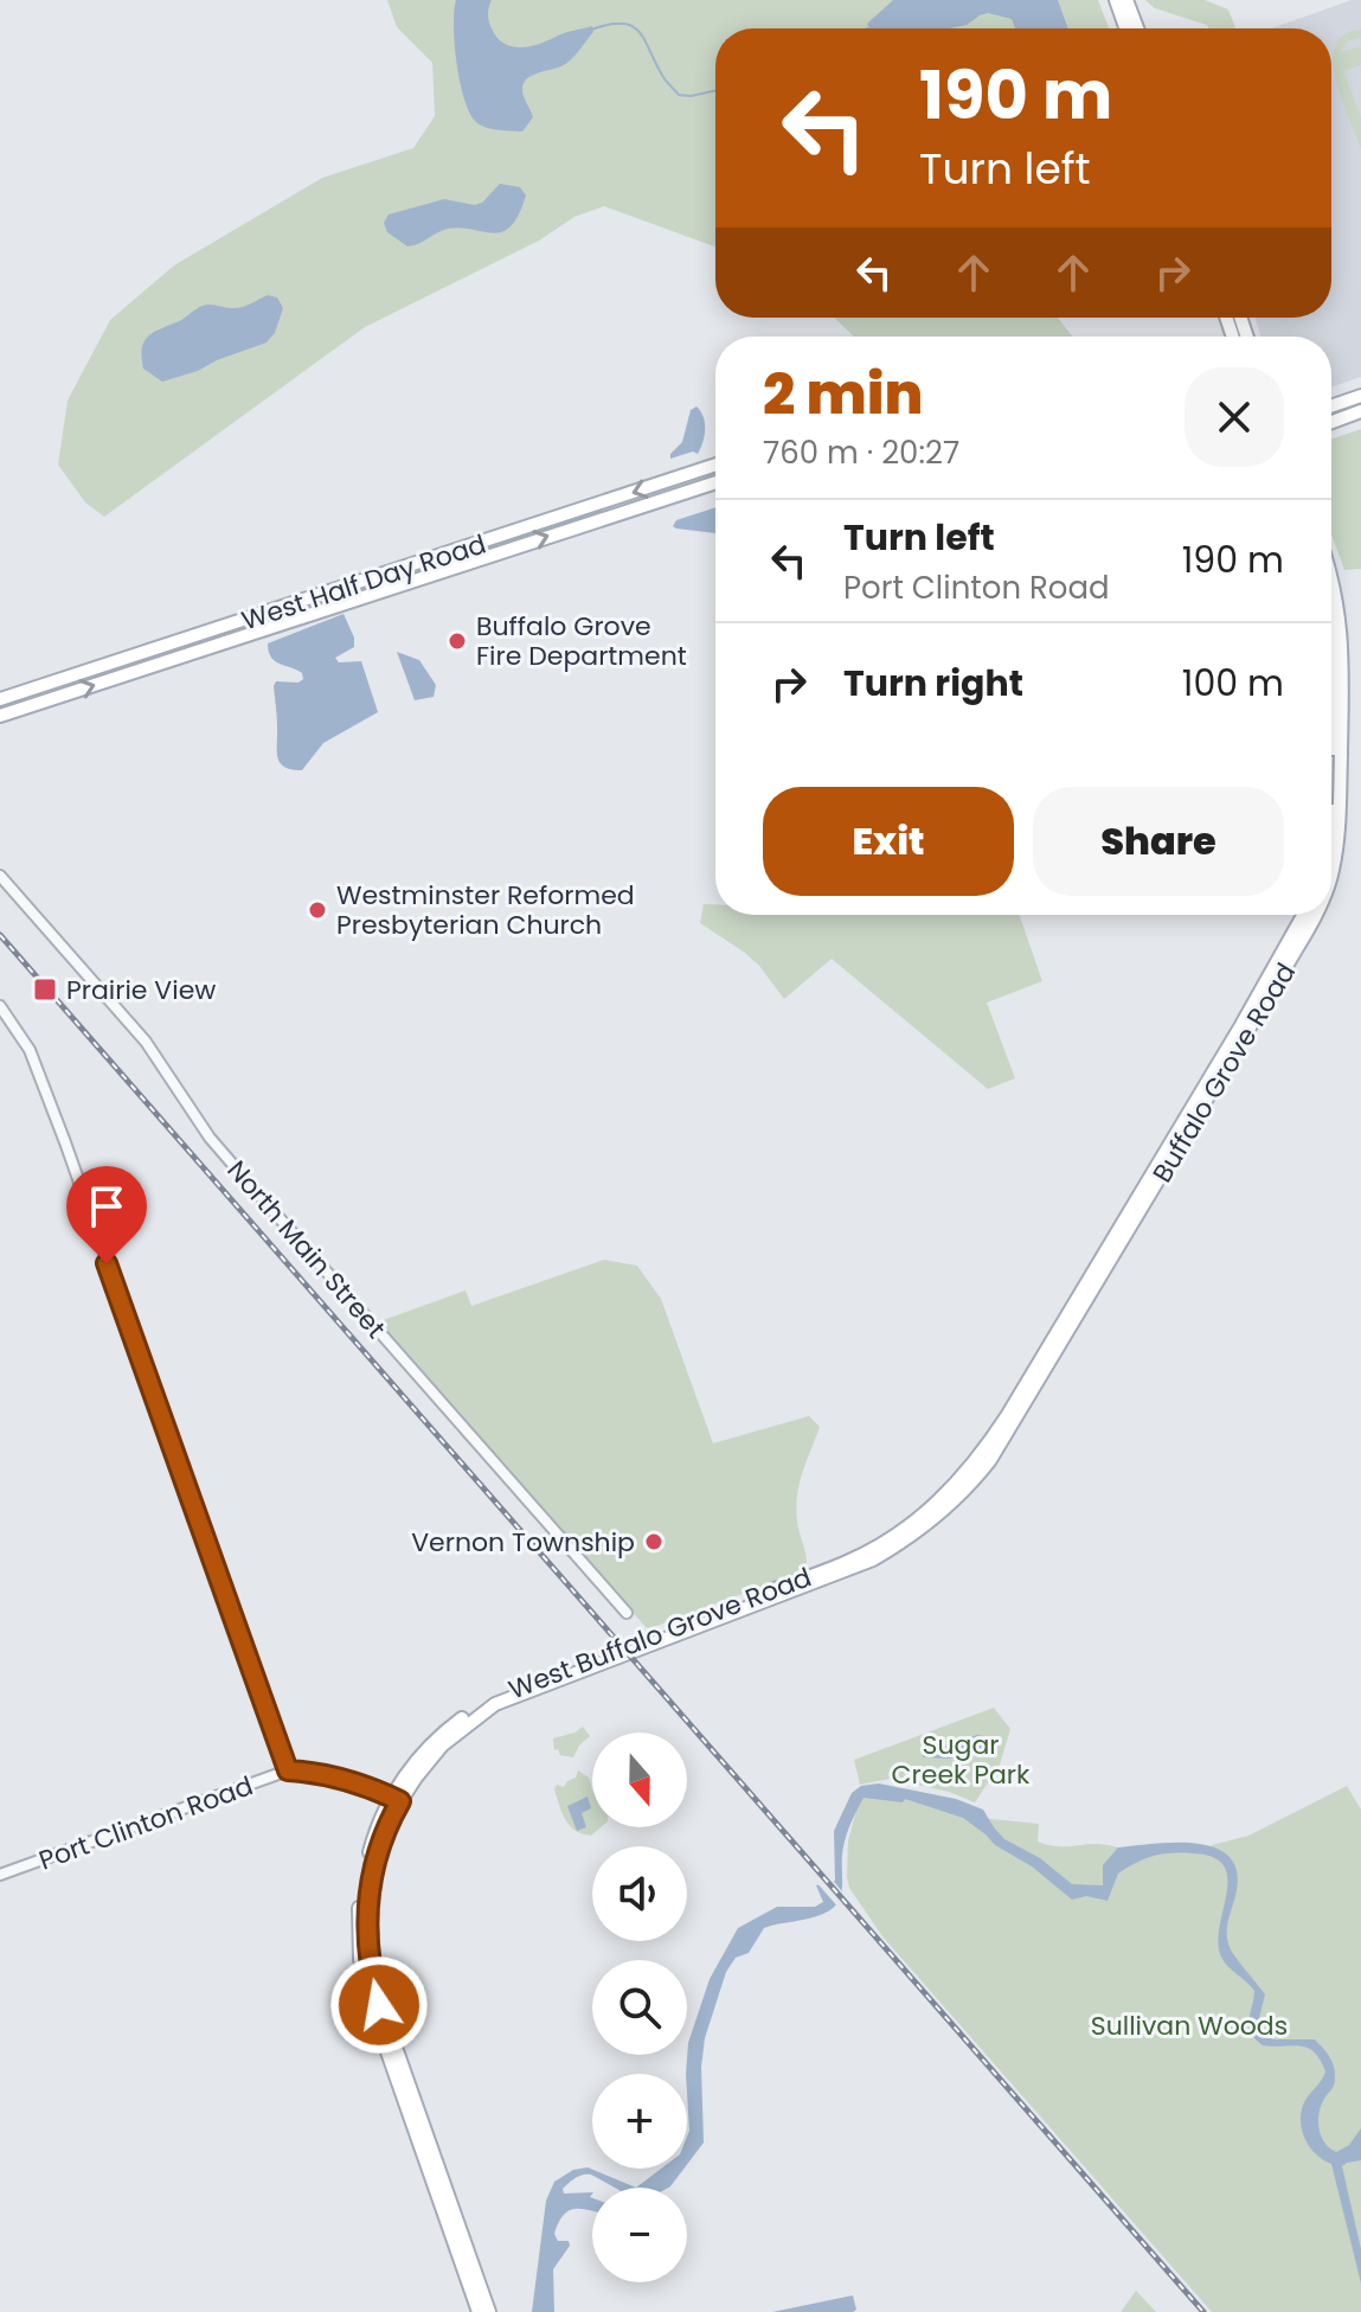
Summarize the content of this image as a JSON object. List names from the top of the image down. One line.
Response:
{"streets":{"main road":["West Half Day Road","Buffalo Grove Road","West Buffalo Grove Road"],"street":["North Main Street","Port Clinton Road"]},"crossings":[["Buffalo Grove Road","West Buffalo Grove Road"],["West Buffalo Grove Road","Port Clinton Road"]],"parks":["Sugar Creek Park","Sullivan Woods"],"places":{"other":["Buffalo Grove Fire Department","Westminster Reformed Presbyterian Church","Vernon Township"],"transit":["Prairie View"]},"north":"bottom","page":{"turn":["190 m","Turn left"],"heading":["2 min","760 m · 20:27"],"list":[{"name":"Turn left","note":"Port Clinton Road","value":"190 m"},{"name":"Turn right","value":"100 m"}],"buttons":["Exit","Share"],"map_buttons":["+","−"]}}
